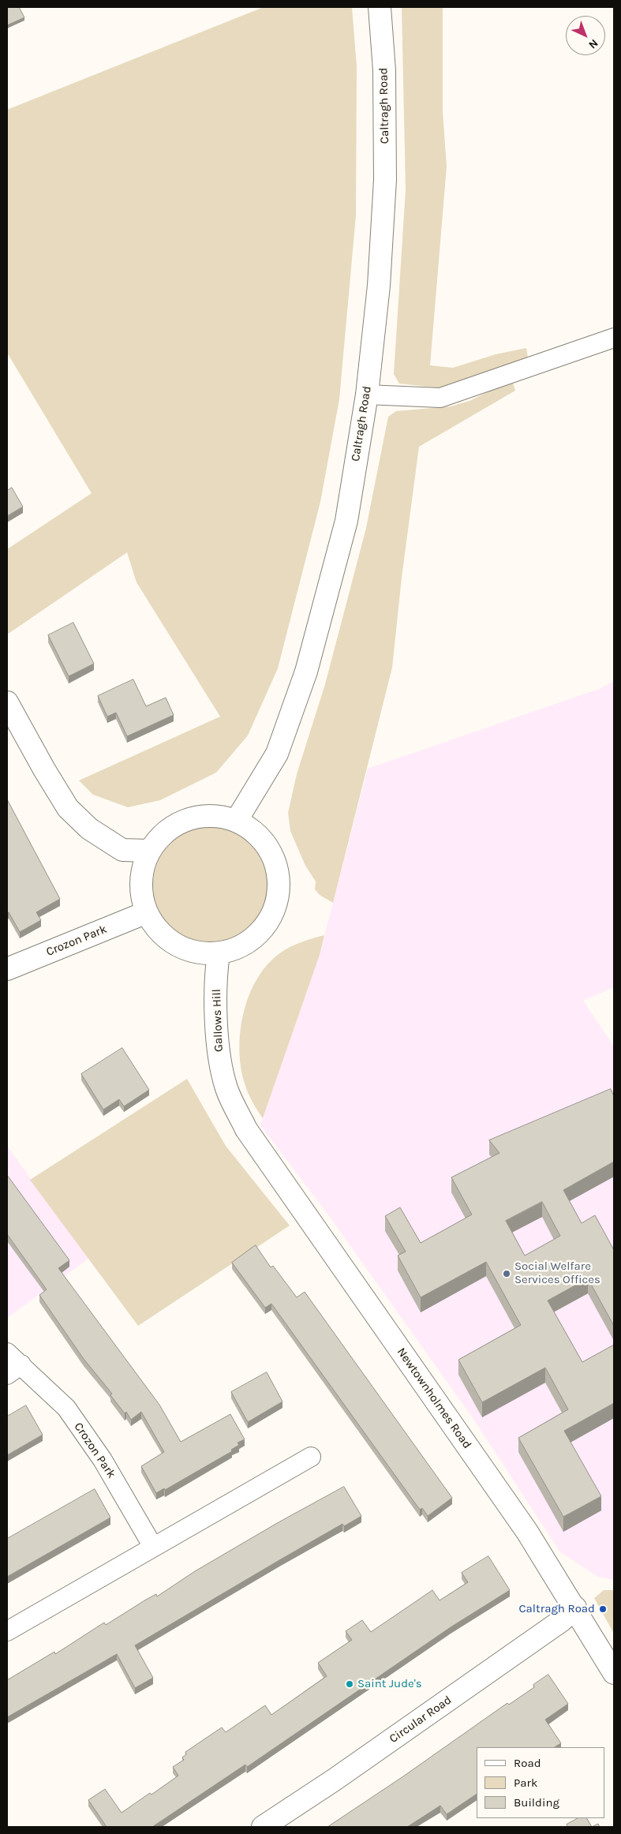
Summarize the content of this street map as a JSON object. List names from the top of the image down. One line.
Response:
{"streets":{"street":["Caltragh Road","Crozon Park","Gallows Hill","Newtownholmes Road","Circular Road"]},"crossings":[["Caltragh Road","Crozon Park"],["Caltragh Road","Gallows Hill"],["Crozon Park","Gallows Hill"],["Gallows Hill","Newtownholmes Road"],["Newtownholmes Road","Circular Road"]],"places":["Social Welfare Services Offices","Caltragh Road","Saint Jude's"],"legend":["Road","Park","Building"],"north":"bottom right"}
